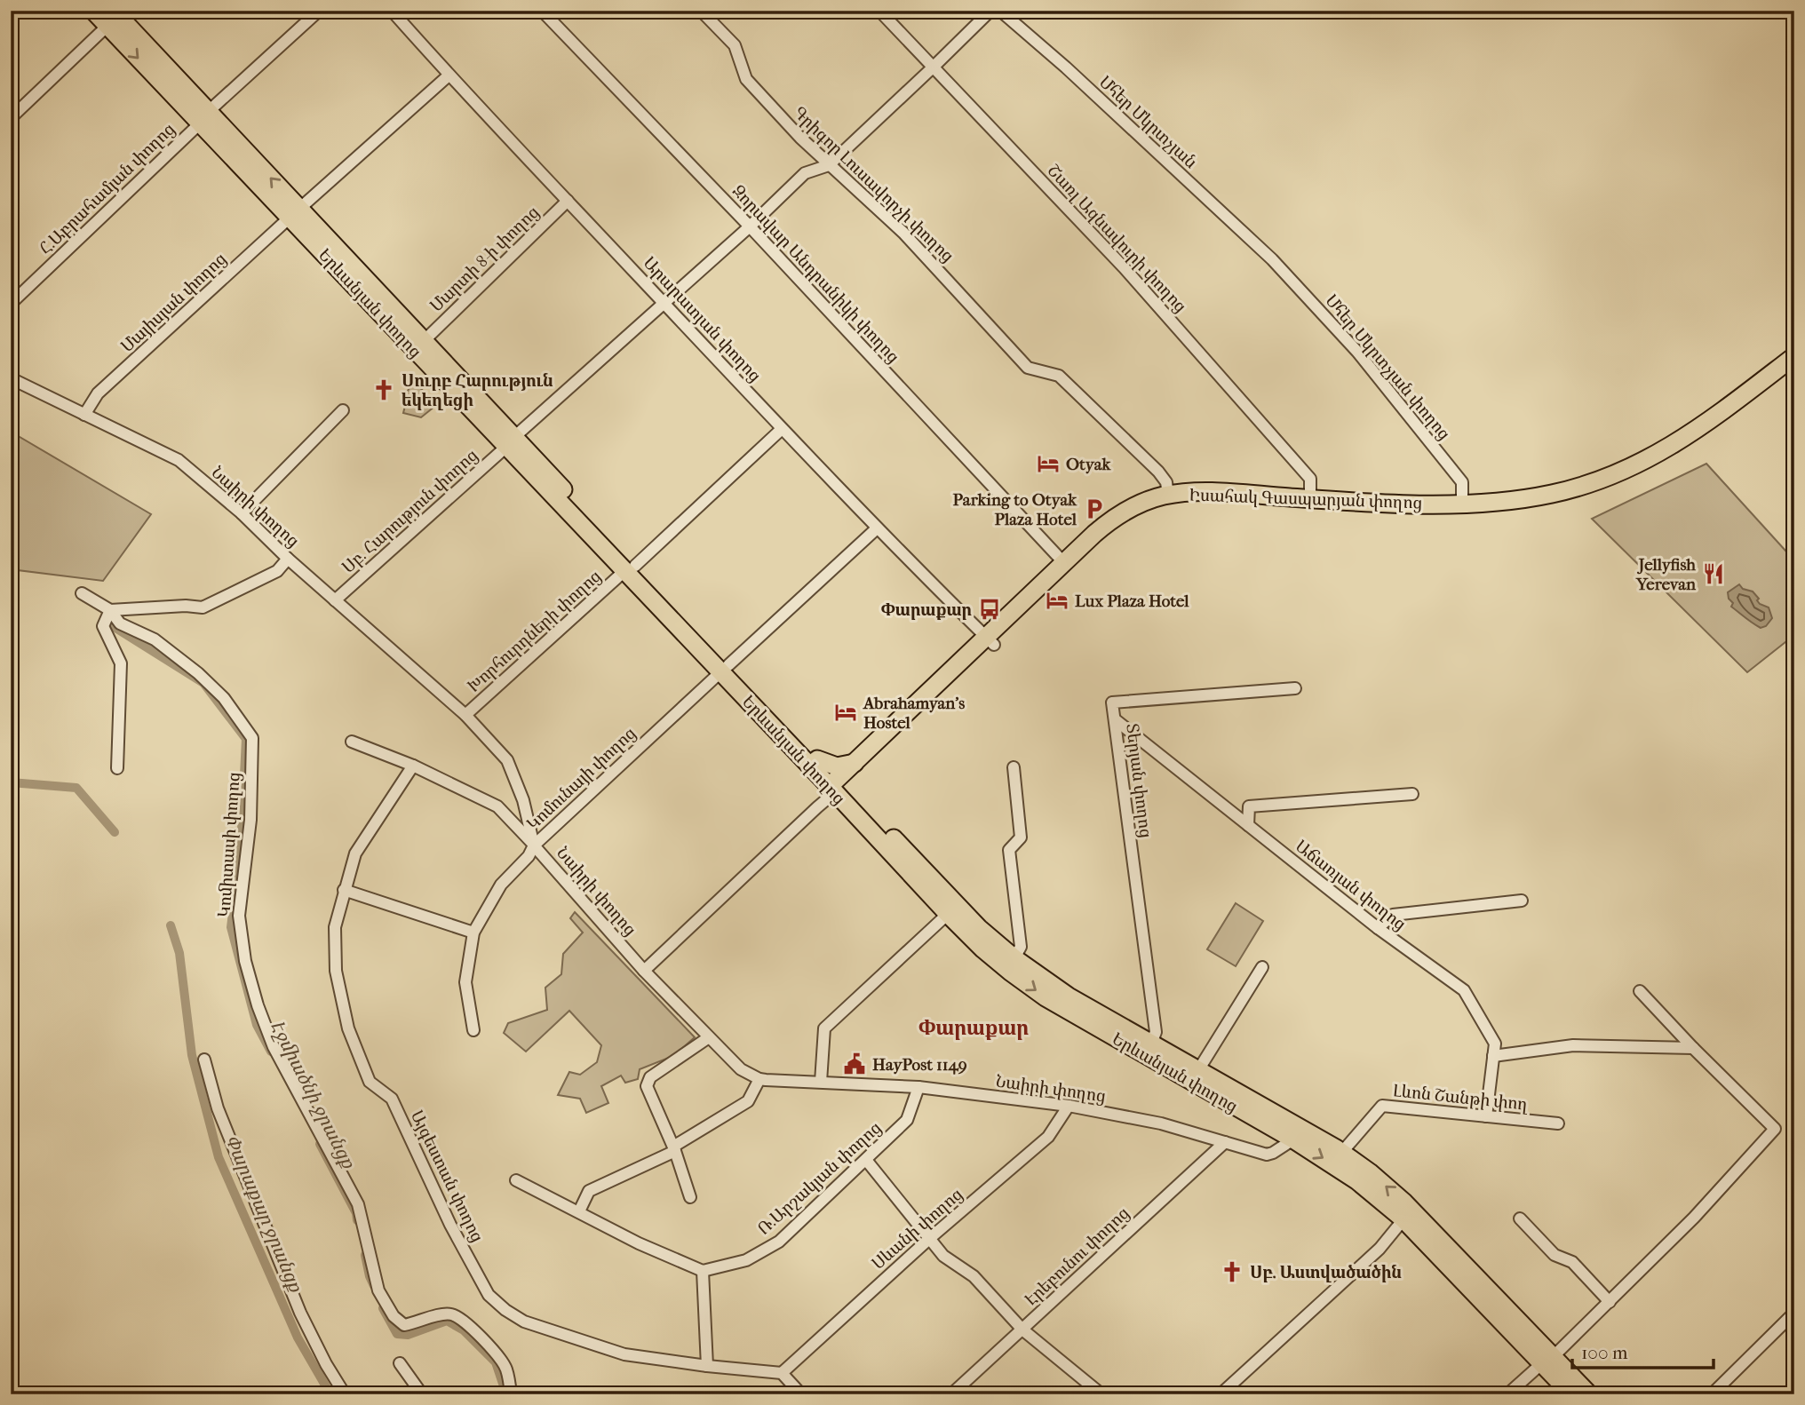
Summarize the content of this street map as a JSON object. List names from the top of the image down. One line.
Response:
{"streets":{"main road":["Երևանյան փողոց","Իսահակ Գասպարյան փողոց"],"street":["Մհեր Մկրտչյան","Գրիգոր Լուսավորչի փողոց","Հ.Աբրահամյան փողոց","Շառլ Ազնավուրի փողոց","Մարտի 8-ի փողոց","Զորավար Անդրանիկի փողոց","Մայիսյան փողոց","Արարատյան փողոց","Մհեր Մկրտչյան փողոց","Նաիրի փողոց","Սբ. Հարություն փողոց","Խորհուրդների փողոց","Կոմունայի փողոց","Տերյան փողոց","Կոմիտասի փողոց","Աճառյան փողոց","Լևոն Շանթի փող","Այգեստան փողոց","Ռ.Արշակյան փողոց","Սևանի փողոց","Էրեբունու փողոց"]},"crossings":[["Մհեր Մկրտչյան","Մհեր Մկրտչյան փողոց"],["Գրիգոր Լուսավորչի փողոց","Իսահակ Գասպարյան փողոց"],["Գրիգոր Լուսավորչի փողոց","Սբ. Հարություն փողոց"],["Հ.Աբրահամյան փողոց","Երևանյան փողոց"],["Շառլ Ազնավուրի փողոց","Իսահակ Գասպարյան փողոց"],["Շառլ Ազնավուրի փողոց","Սբ. Հարություն փողոց"],["Մարտի 8-ի փողոց","Երևանյան փողոց"],["Մարտի 8-ի փողոց","Արարատյան փողոց"],["Զորավար Անդրանիկի փողոց","Իսահակ Գասպարյան փողոց"],["Զորավար Անդրանիկի փողոց","Սբ. Հարություն փողոց"],["Մայիսյան փողոց","Երևանյան փողոց"],["Մայիսյան փողոց","Արարատյան փողոց"],["Մայիսյան փողոց","Նաիրի փողոց"],["Երևանյան փողոց","Իսահակ Գասպարյան փողոց"],["Երևանյան փողոց","Նաիրի փողոց"],["Երևանյան փողոց","Սբ. Հարություն փողոց"],["Երևանյան փողոց","Խորհուրդների փողոց"],["Երևանյան փողոց","Կոմունայի փողոց"],["Երևանյան փողոց","Տերյան փողոց"],["Երևանյան փողոց","Լևոն Շանթի փող"],["Արարատյան փողոց","Իսահակ Գասպարյան փողոց"],["Արարատյան փողոց","Սբ. Հարություն փողոց"],["Արարատյան փողոց","Խորհուրդների փողոց"],["Արարատյան փողոց","Կոմունայի փողոց"],["Մհեր Մկրտչյան փողոց","Իսահակ Գասպարյան փողոց"],["Իսահակ Գասպարյան փողոց","Նաիրի փողոց"],["Նաիրի փողոց","Սբ. Հարություն փողոց"],["Նաիրի փողոց","Խորհուրդների փողոց"],["Նաիրի փողոց","Կոմունայի փողոց"],["Նաիրի փողոց","Ռ.Արշակյան փողոց"],["Նաիրի փողոց","Սևանի փողոց"],["Նաիրի փողոց","Էրեբունու փողոց"],["Տերյան փողոց","Աճառյան փողոց"],["Աճառյան փողոց","Լևոն Շանթի փող"],["Այգեստան փողոց","Սևանի փողոց"]],"districts":["Փարաքար"],"water":["Էջմիածնի ջրանցք","Փարաքար ջրանցք"],"places":{"church":["Սուրբ Հարություն եկեղեցի","Սբ. Աստվածածին"],"hotel":["Otyak","Lux Plaza Hotel","Abrahamyan's Hostel"],"parking":["Parking to Otyak Plaza Hotel"],"restaurant":["Jellyfish Yerevan"],"bus stop":["Փարաքար"],"public building":["HayPost 1149"]},"scale_bar":"100 m"}
